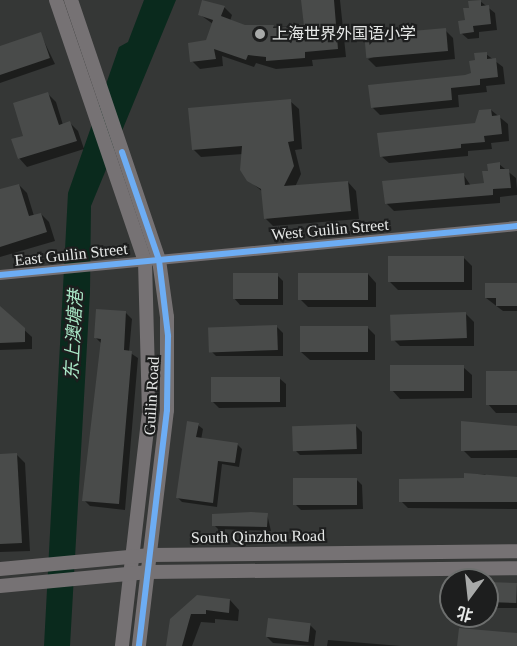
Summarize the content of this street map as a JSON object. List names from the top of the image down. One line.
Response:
{"streets":{"main road":["Guilin Road","South Qinzhou Road"],"street":["West Guilin Street","East Guilin Street"]},"crossings":[["West Guilin Street","East Guilin Street"],["West Guilin Street","Guilin Road"],["East Guilin Street","Guilin Road"],["Guilin Road","South Qinzhou Road"]],"water":["东上澳塘港"],"places":["上海世界外国语小学"],"north":"bottom"}
